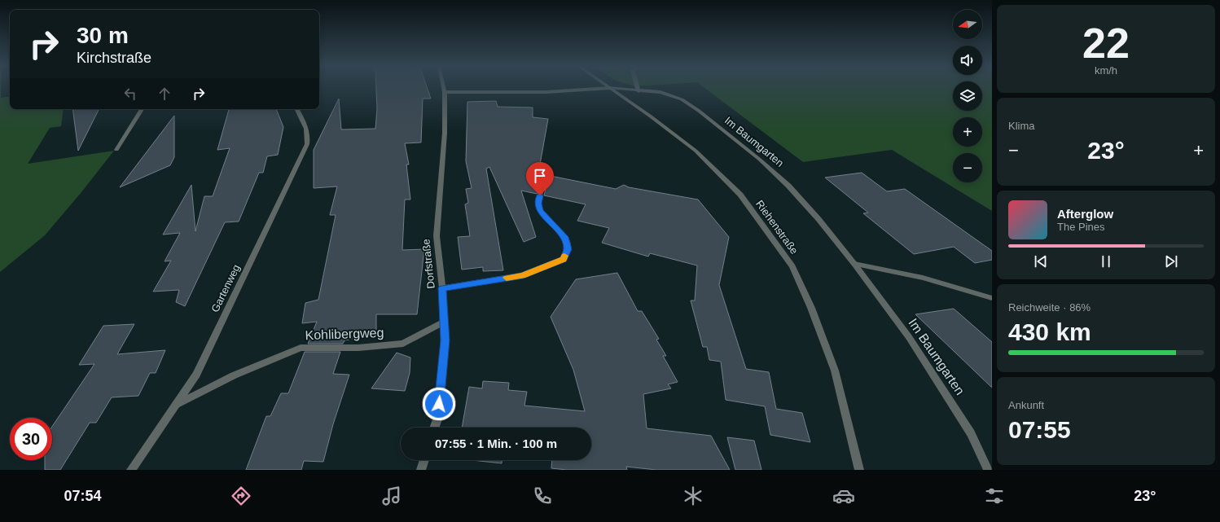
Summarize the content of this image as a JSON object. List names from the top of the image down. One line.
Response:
{"streets":{"street":["Im Baumgarten","Riehenstraße","Dorfstraße","Gartenweg","Kohlibergweg"]},"crossings":[["Im Baumgarten","Riehenstraße"],["Dorfstraße","Kohlibergweg"],["Gartenweg","Kohlibergweg"]],"north":"left","page":{"tile":[["22","km/h"],"Klima",["Reichweite · 86%","430 km"],["Ankunft","07:55"]],"map_buttons":["+","−"],"turn":["30 m","Kirchstraße"],"heat":["−","23°","+"],"song":["Afterglow","The Pines"],"limit":"30","trip":"07:55 · 1 Min. · 100 m","tabs":["07:54","23°"]}}
